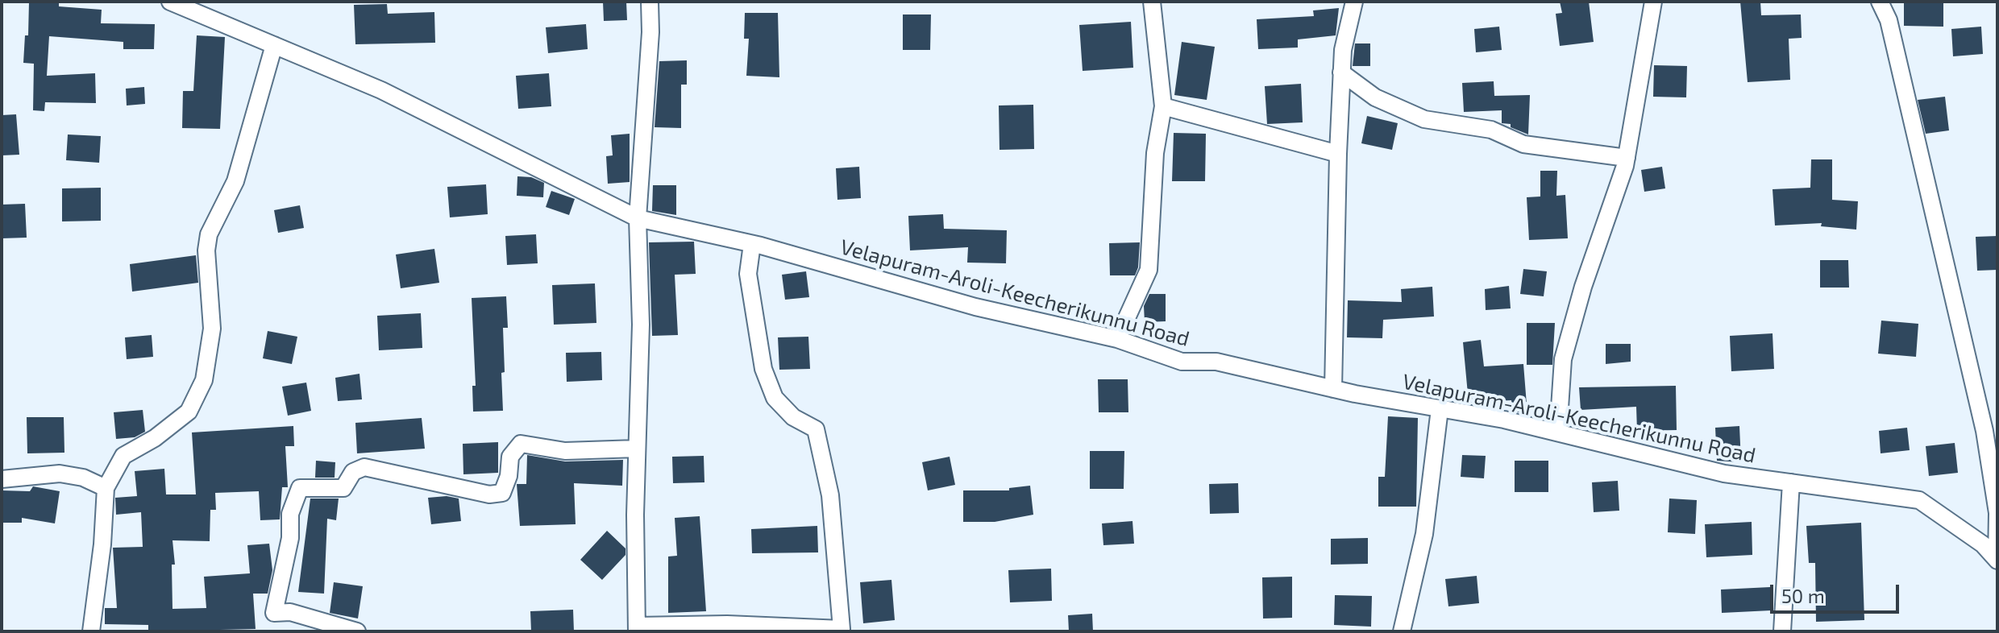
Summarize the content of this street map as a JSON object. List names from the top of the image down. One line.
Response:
{"streets":{"street":["Velapuram-Aroli-Keecherikunnu Road"]},"scale_bar":"50 m"}
